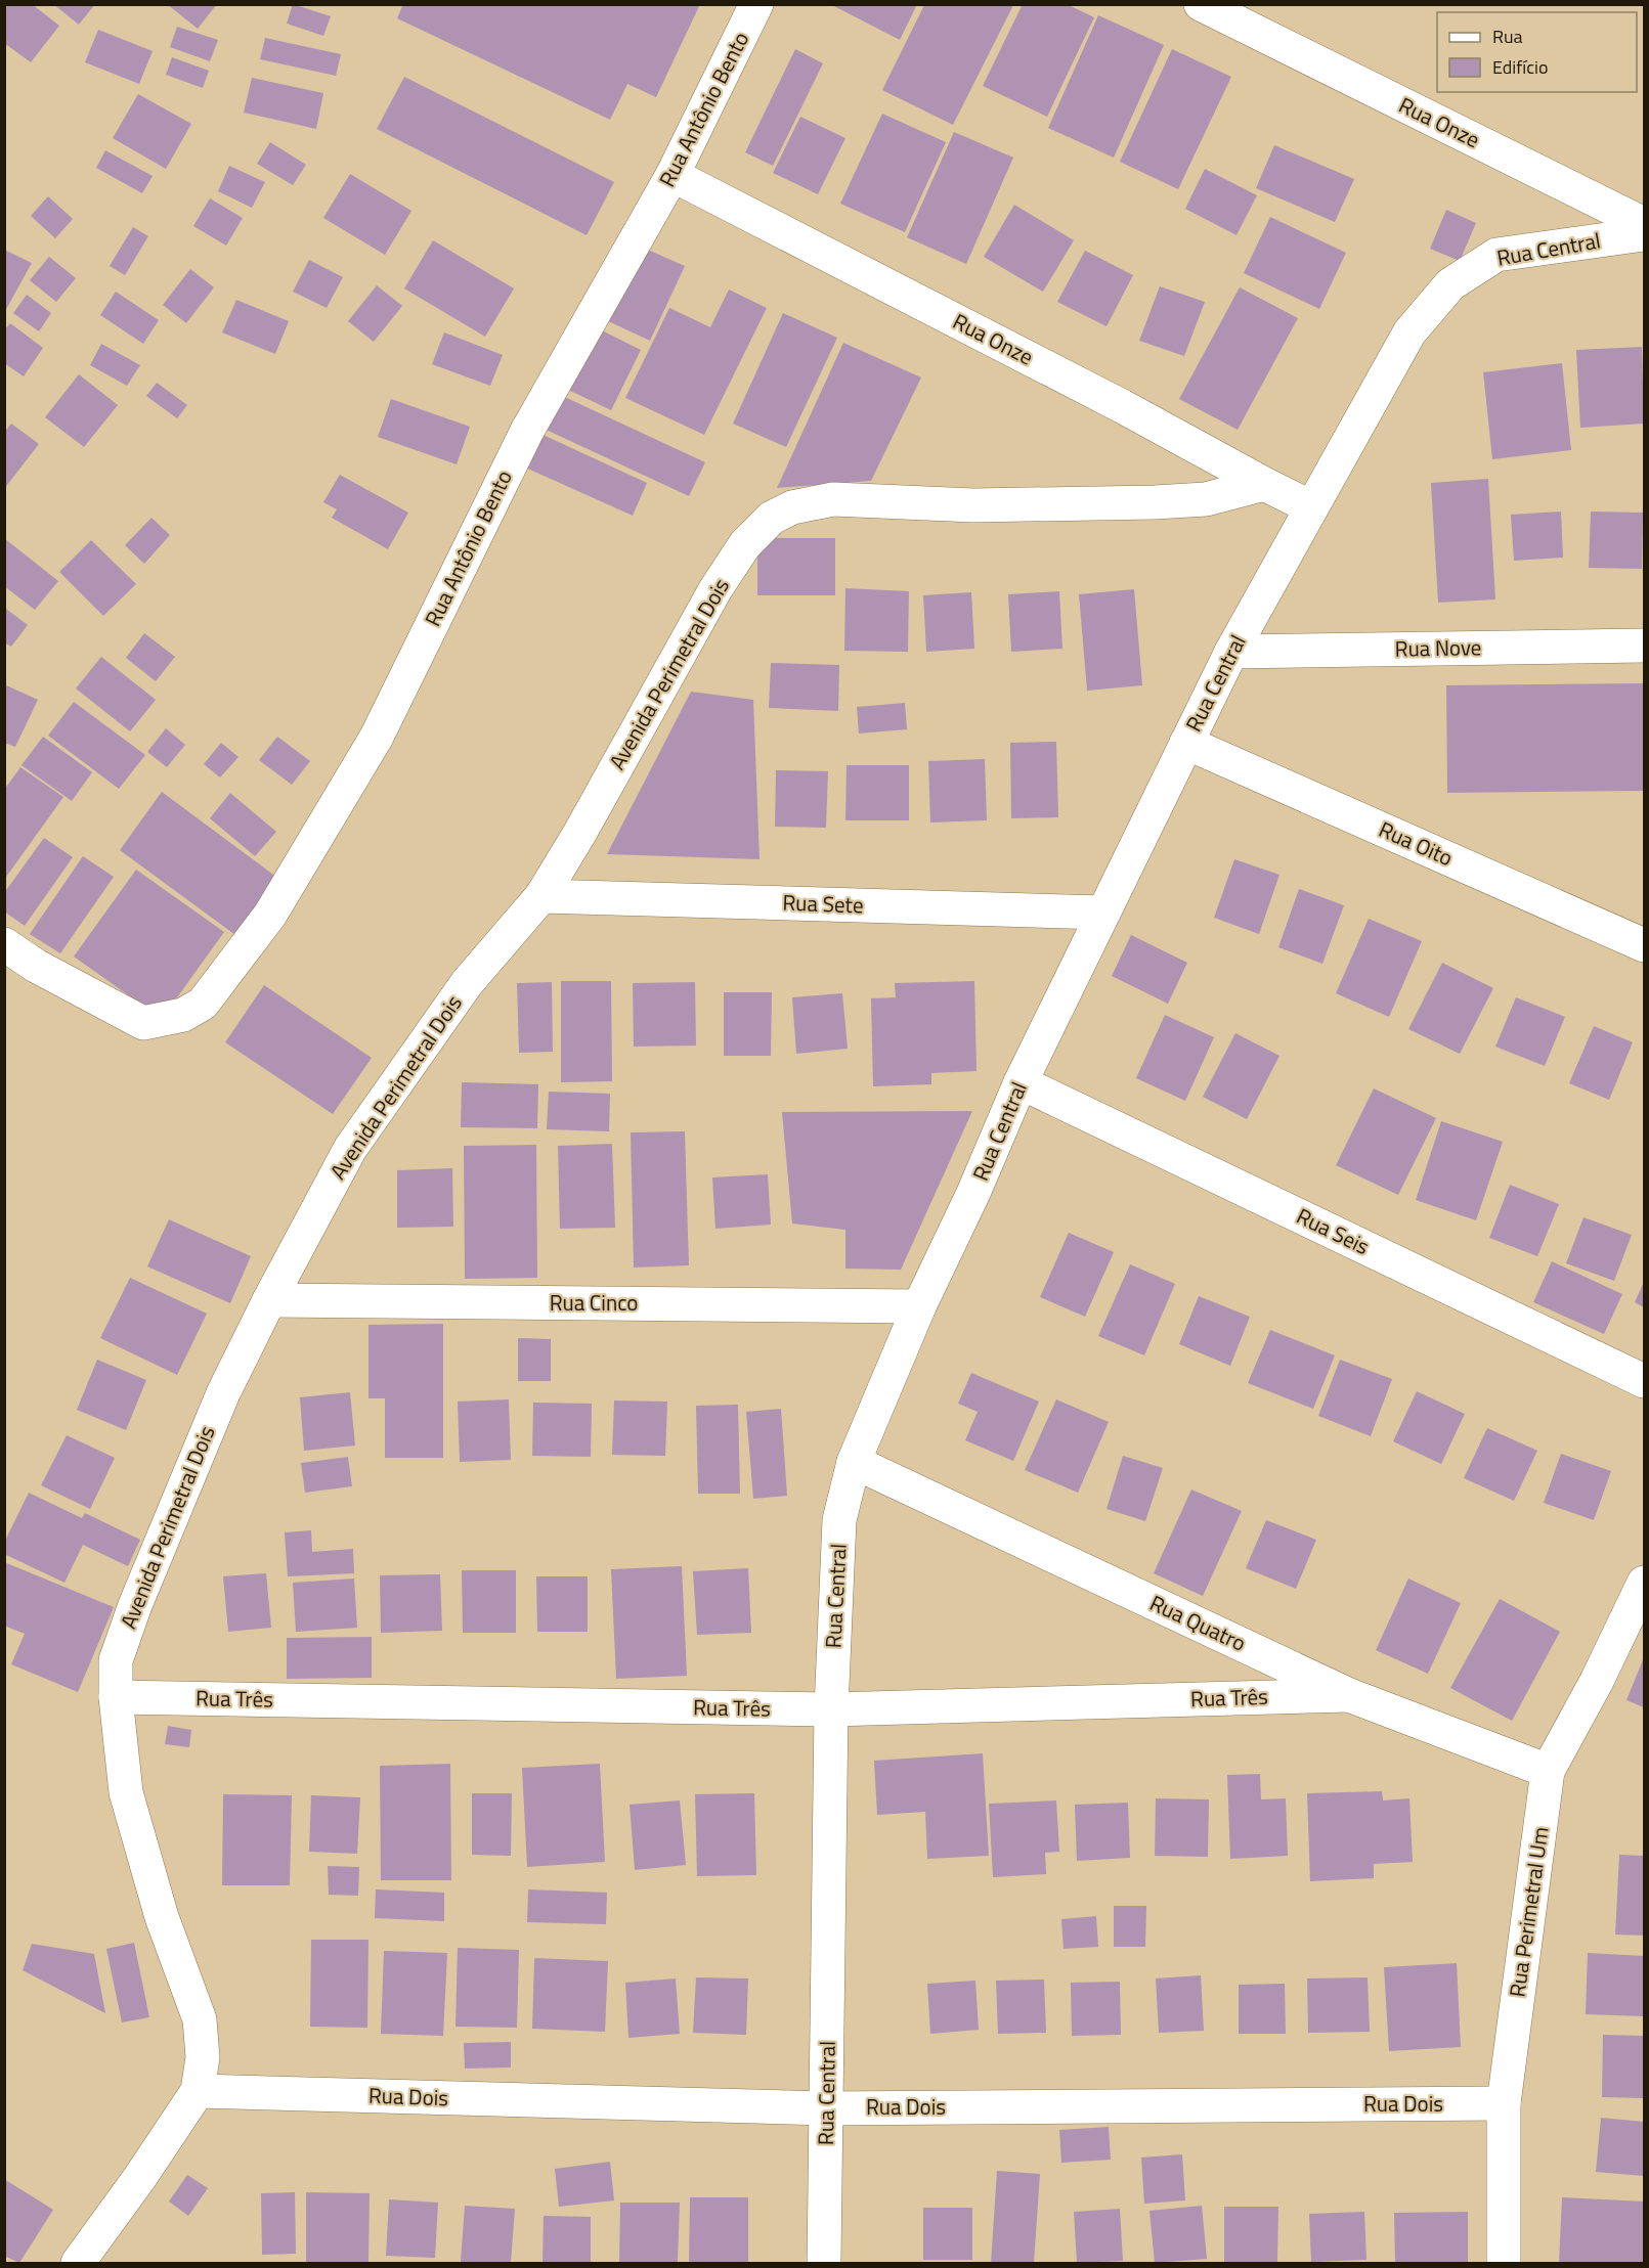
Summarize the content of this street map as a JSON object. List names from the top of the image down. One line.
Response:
{"streets":{"street":["Rua Antônio Bento","Rua Onze","Rua Central","Rua Nove","Avenida Perimetral Dois","Rua Oito","Rua Sete","Rua Seis","Rua Cinco","Rua Quatro","Rua Três","Rua Perimetral Um","Rua Dois"]},"crossings":[["Rua Antônio Bento","Rua Onze"],["Rua Onze","Rua Central"],["Rua Onze","Avenida Perimetral Dois"],["Rua Central","Rua Nove"],["Rua Central","Rua Oito"],["Rua Central","Rua Sete"],["Rua Central","Rua Seis"],["Rua Central","Rua Cinco"],["Rua Central","Rua Quatro"],["Rua Central","Rua Três"],["Rua Central","Rua Dois"],["Avenida Perimetral Dois","Rua Sete"],["Avenida Perimetral Dois","Rua Cinco"],["Avenida Perimetral Dois","Rua Três"],["Avenida Perimetral Dois","Rua Dois"],["Rua Quatro","Rua Três"],["Rua Quatro","Rua Perimetral Um"],["Rua Perimetral Um","Rua Dois"]],"legend":["Rua","Edifício"]}
